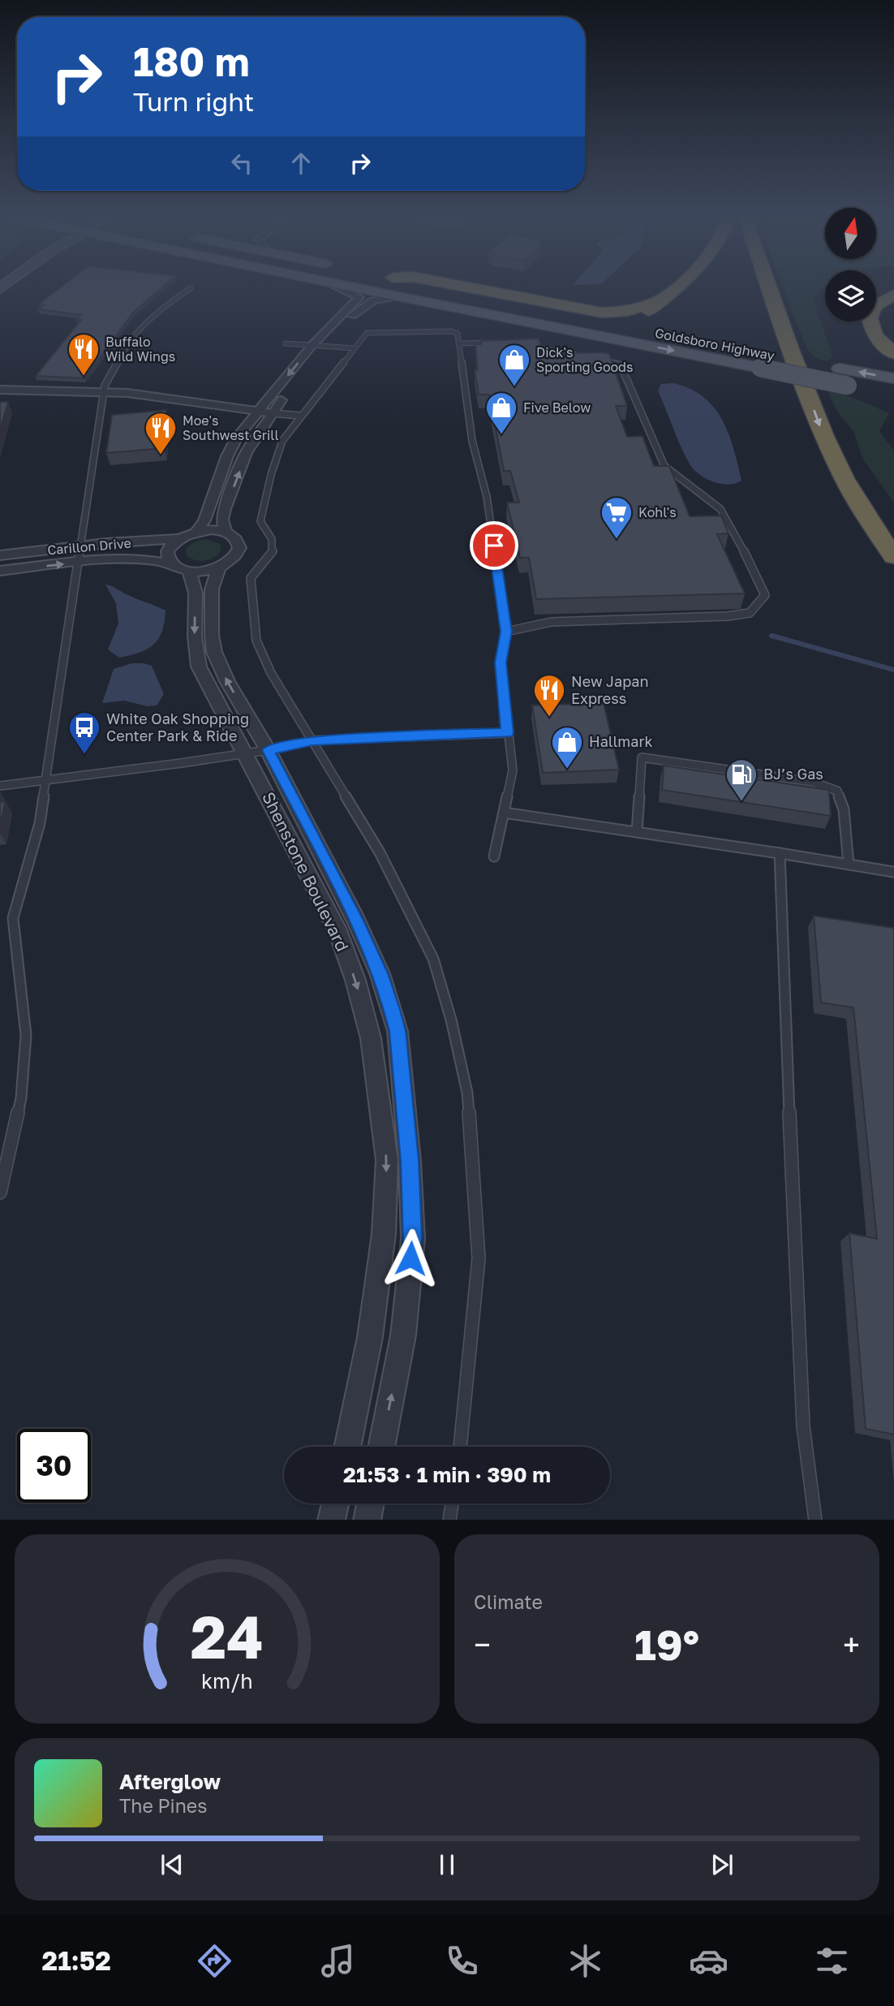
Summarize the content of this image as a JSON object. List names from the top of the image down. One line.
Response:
{"streets":{"main road":["Goldsboro Highway"],"street":["Carillon Drive","Shenstone Boulevard"]},"crossings":[["Carillon Drive","Shenstone Boulevard"]],"places":{"restaurant":["Buffalo Wild Wings","Moe's Southwest Grill","New Japan Express"],"shop":["Dick's Sporting Goods","Five Below","Hallmark"],"supermarket":["Kohl's"],"bus stop":["White Oak Shopping Center Park & Ride"],"fuel station":["BJ’s Gas"]},"north":"top","page":{"turn":["180 m","Turn right"],"limit":"30","trip":"21:53 · 1 min · 390 m","tile":"Climate","heat":["−","19°","+"],"song":["Afterglow","The Pines"],"tabs":"21:52","gauge":["24","km/h"]}}
